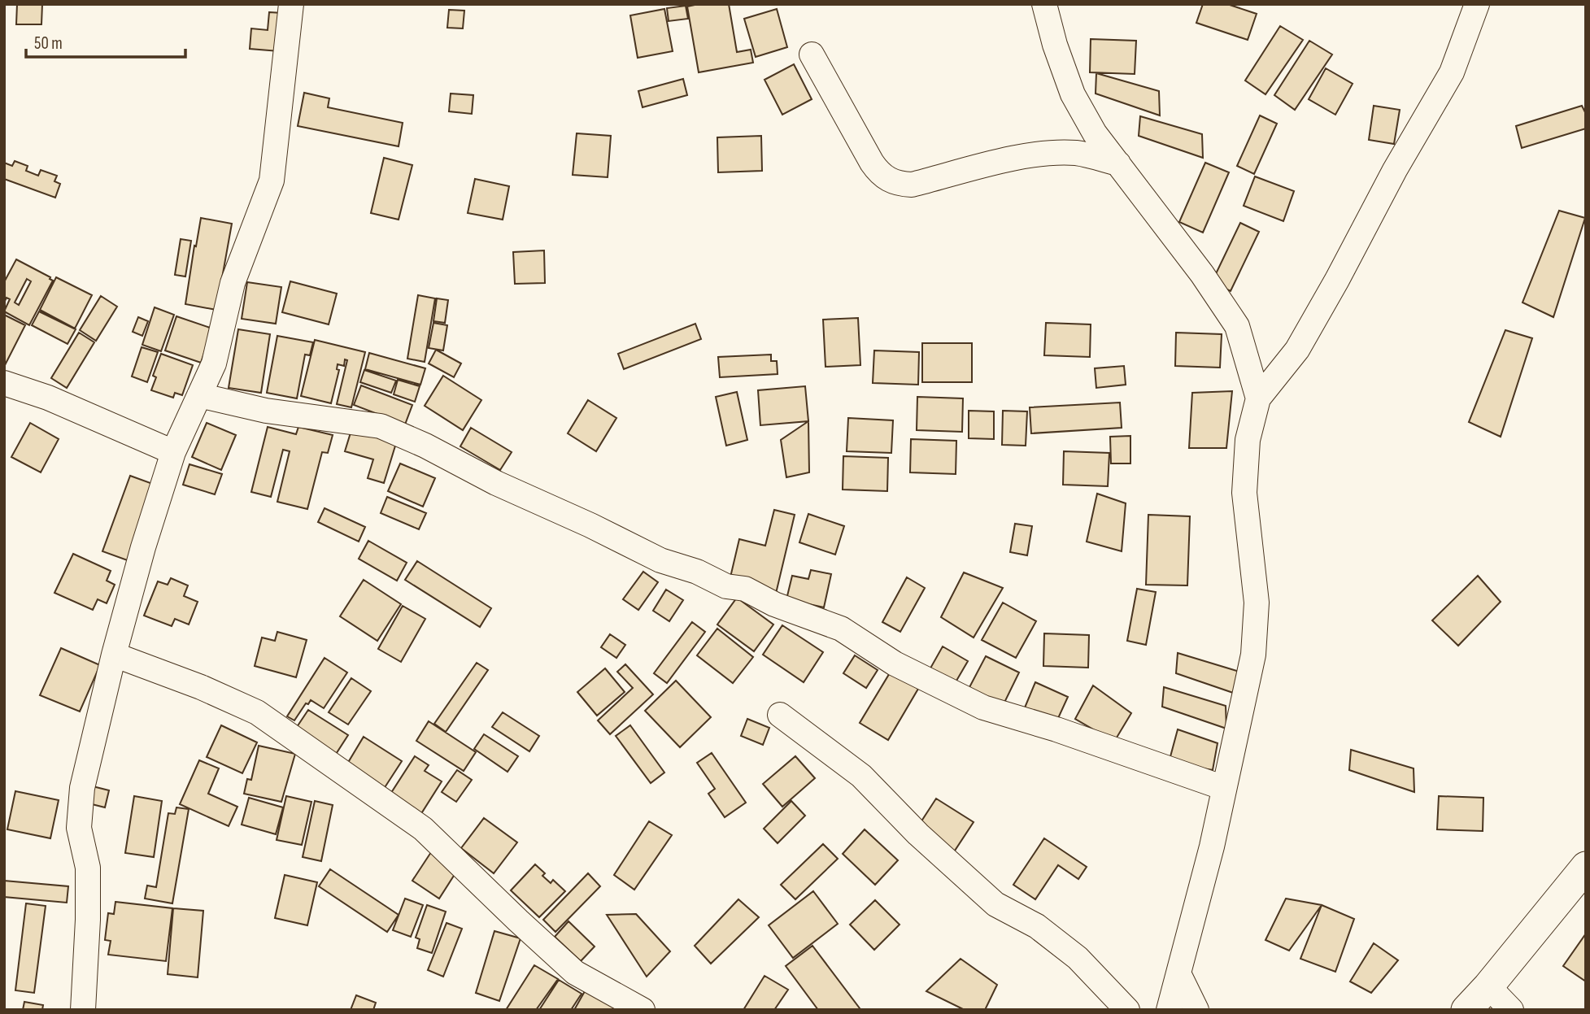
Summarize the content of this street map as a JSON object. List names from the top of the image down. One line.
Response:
{"scale_bar":"50 m"}
